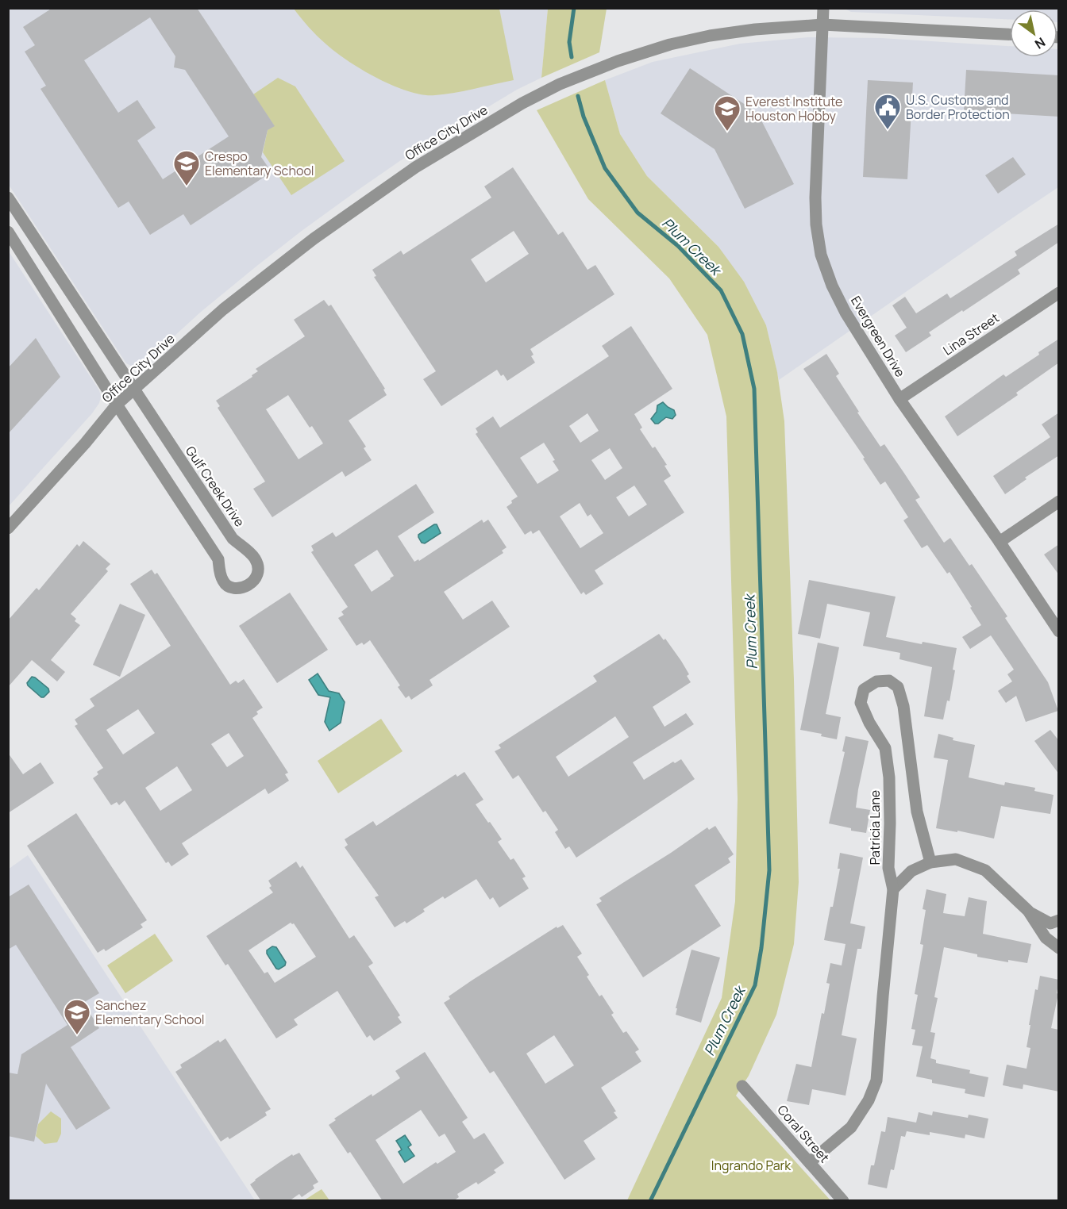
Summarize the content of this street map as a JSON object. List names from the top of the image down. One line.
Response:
{"streets":{"street":["Office City Drive","Lina Street","Evergreen Drive","Gulf Creek Drive","Patricia Lane","Coral Street"]},"crossings":[["Office City Drive","Evergreen Drive"],["Office City Drive","Gulf Creek Drive"],["Lina Street","Evergreen Drive"],["Patricia Lane","Coral Street"]],"water":["Plum Creek"],"parks":["Ingrando Park"],"places":{"public building":["U.S. Customs and Border Protection"],"school or university":["Everest Institute Houston Hobby","Crespo Elementary School","Sanchez Elementary School"]},"north":"bottom right"}
